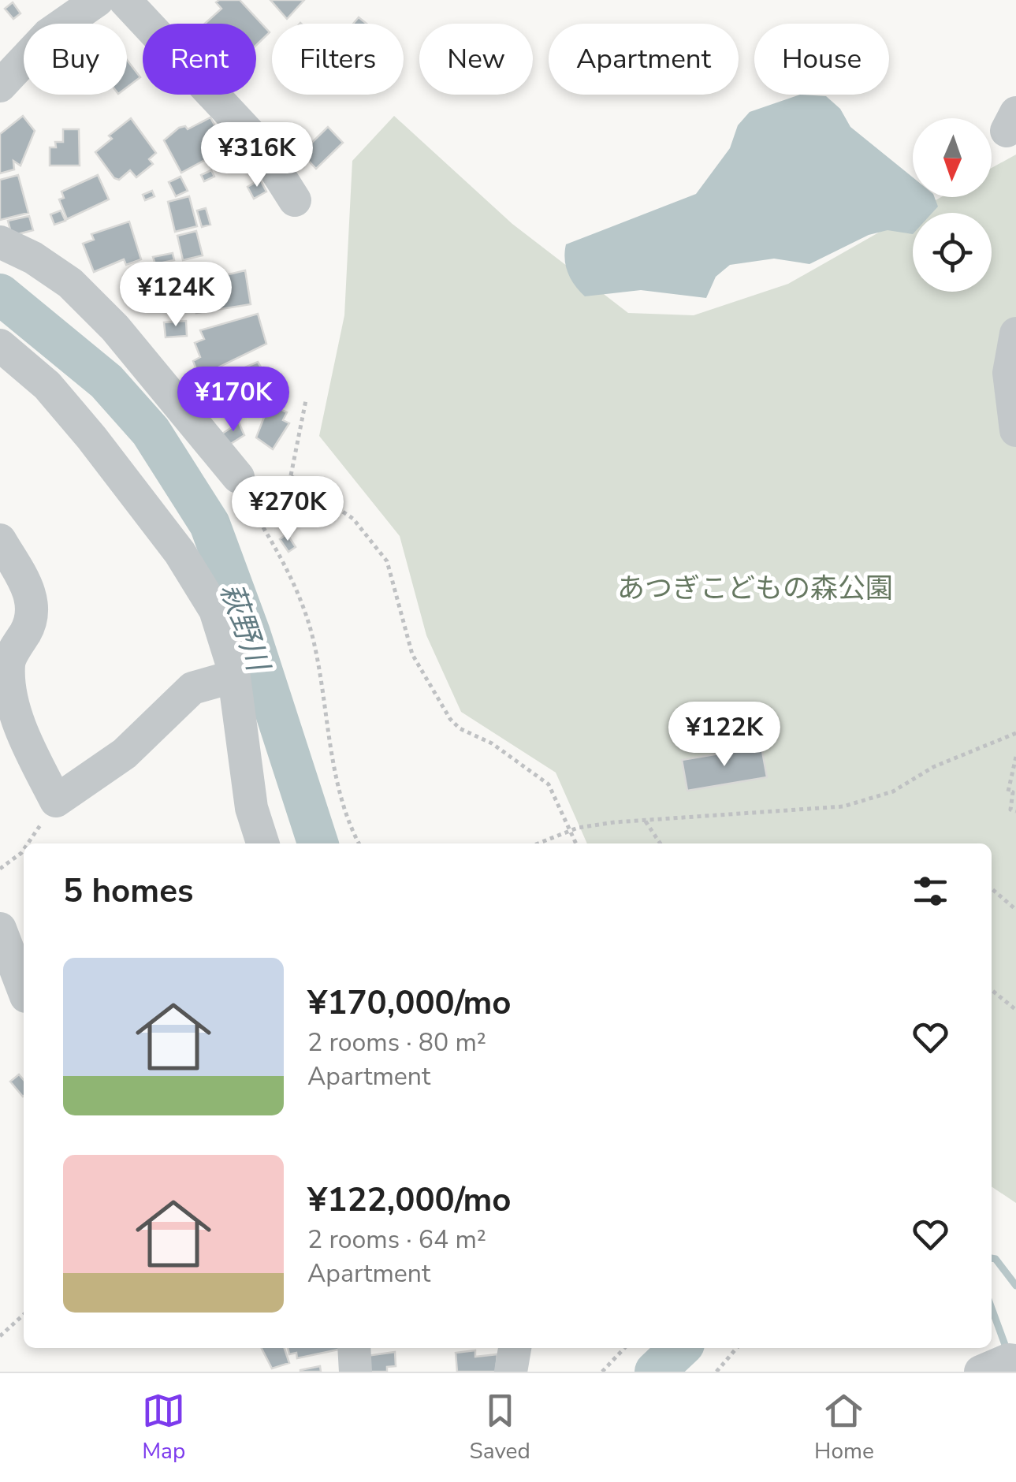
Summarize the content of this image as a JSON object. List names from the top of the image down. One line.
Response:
{"water":["萩野川"],"parks":["あつぎこどもの森公園"],"north":"bottom","page":{"chip":["Buy","Rent","Filters","New","Apartment","House"],"price":["¥316K","¥124K","¥170K","¥270K","¥122K"],"heading":"5 homes","list":[{"name":"¥170,000/mo","note":"2 rooms · 80 m² · Apartment"},{"name":"¥122,000/mo","note":"2 rooms · 64 m² · Apartment"}],"tabs":["Map","Saved","Home"]}}
